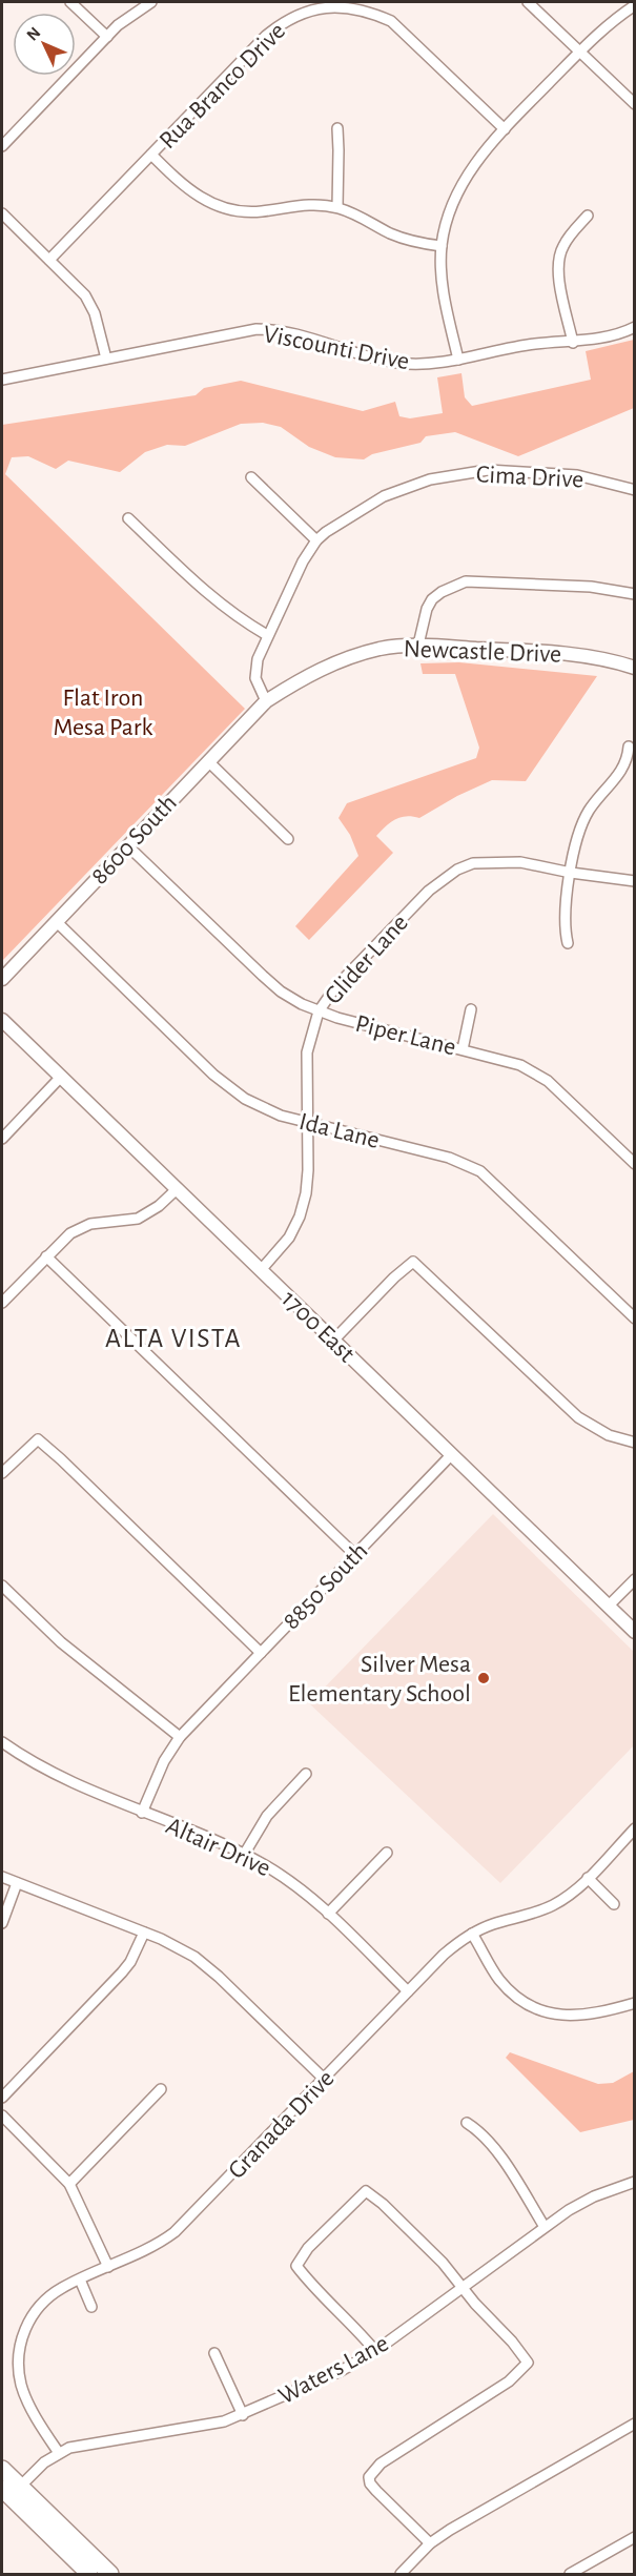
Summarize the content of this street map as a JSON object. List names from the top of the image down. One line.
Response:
{"streets":{"street":["Rua Branco Drive","Viscounti Drive","Cima Drive","Newcastle Drive","8600 South","Glider Lane","Piper Lane","Ida Lane","1700 East","8850 South","Altair Drive","Granada Drive","Waters Lane"]},"crossings":[["Cima Drive","Newcastle Drive"],["Cima Drive","8600 South"],["Newcastle Drive","8600 South"],["8600 South","Piper Lane"],["8600 South","Ida Lane"],["Glider Lane","Piper Lane"],["Glider Lane","Ida Lane"],["Glider Lane","1700 East"],["1700 East","8850 South"],["8850 South","Altair Drive"],["Altair Drive","Granada Drive"],["Granada Drive","Waters Lane"]],"districts":["ALTA VISTA"],"parks":["Flat Iron Mesa Park"],"places":["Silver Mesa Elementary School"],"north":"top left"}
